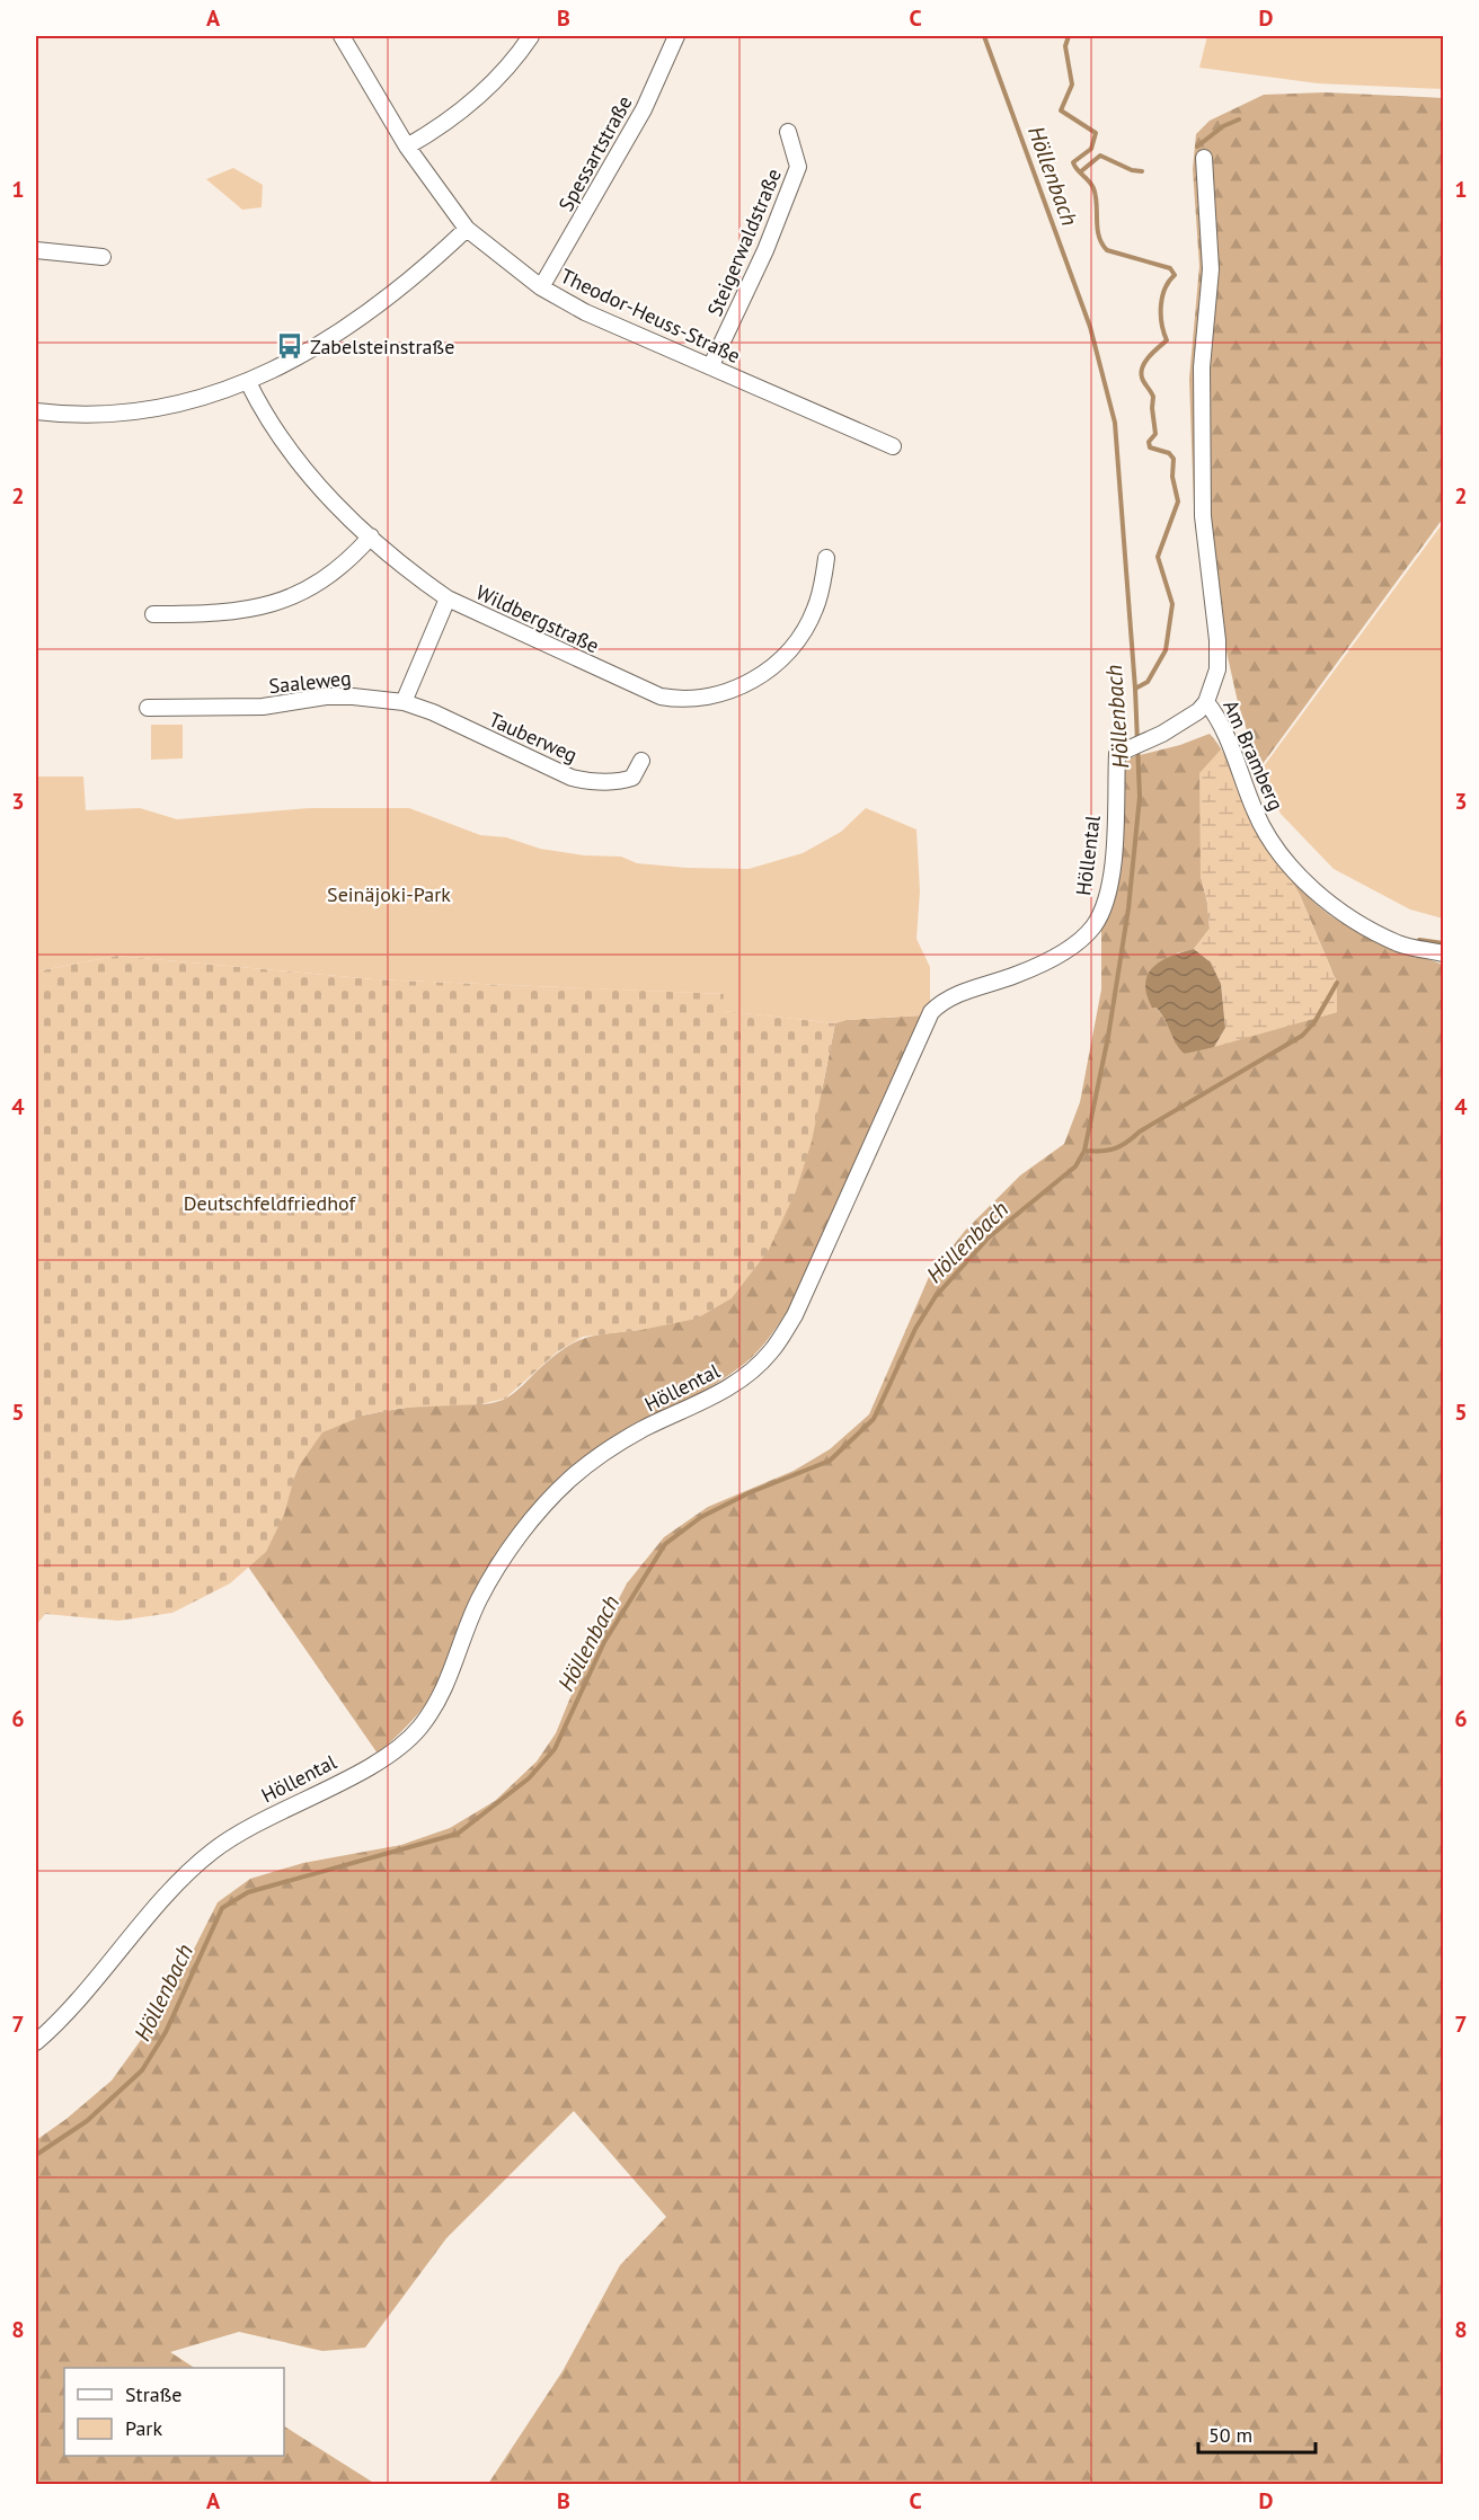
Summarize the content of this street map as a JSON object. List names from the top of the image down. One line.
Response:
{"streets":{"street":["Spessartstraße","Steigerwaldstraße","Theodor-Heuss-Straße","Wildbergstraße","Saaleweg","Tauberweg","Am Bramberg","Höllental"]},"crossings":[["Spessartstraße","Theodor-Heuss-Straße"],["Steigerwaldstraße","Theodor-Heuss-Straße"],["Saaleweg","Tauberweg"],["Am Bramberg","Höllental"]],"water":["Höllenbach"],"parks":["Seinäjoki-Park","Deutschfeldfriedhof"],"places":{"bus stop":["Zabelsteinstraße"]},"legend":["Straße","Park"],"scale_bar":"50 m","grid":{"columns":["A","B","C","D"],"rows":["1","2","3","4","5","6","7","8"]}}
